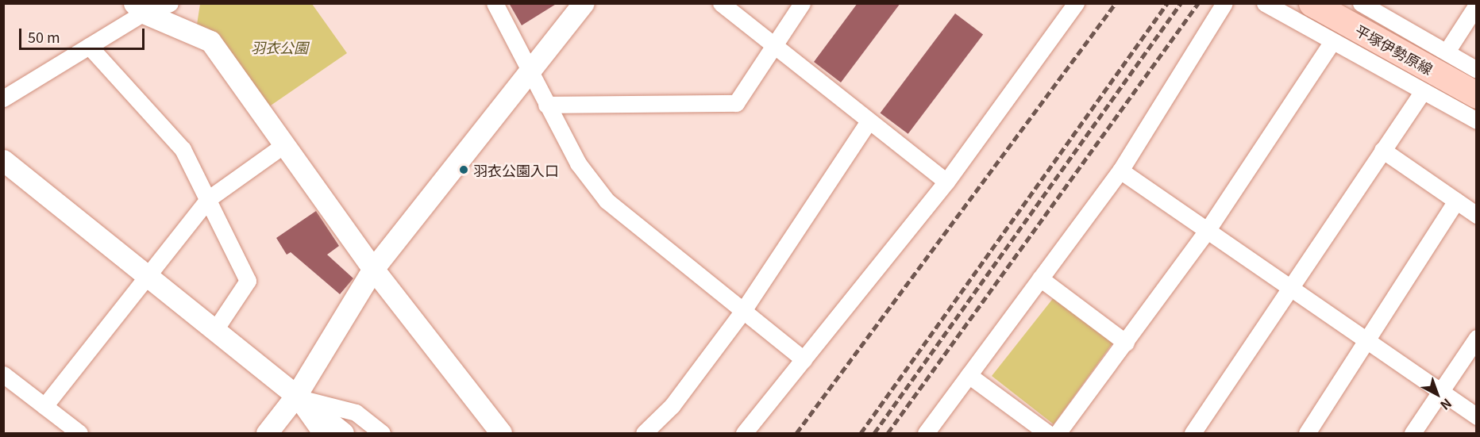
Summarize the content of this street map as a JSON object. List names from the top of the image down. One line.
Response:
{"streets":{"main road":["平塚伊勢原線"]},"parks":["羽衣公園"],"places":["羽衣公園入口"],"scale_bar":"50 m","north":"bottom right"}
